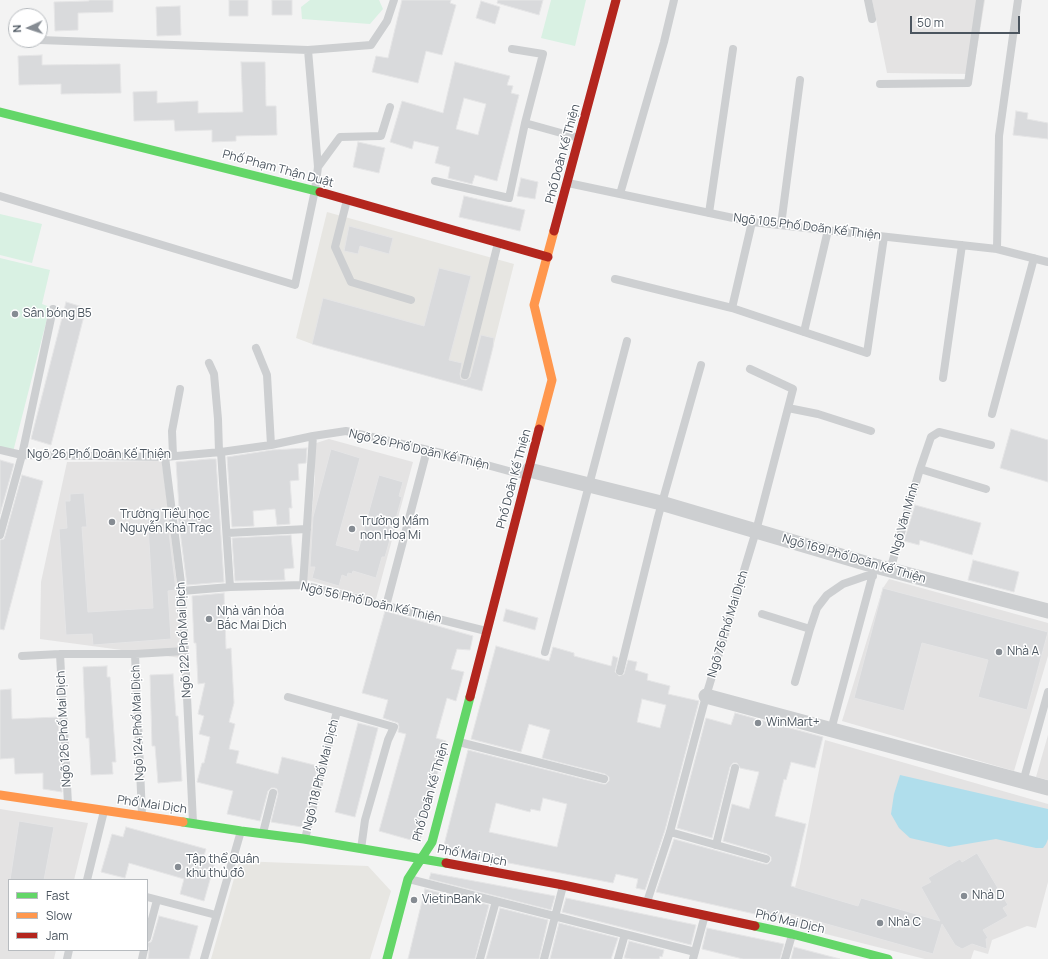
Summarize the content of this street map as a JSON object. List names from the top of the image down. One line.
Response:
{"streets":{"street":["Phố Doãn Kế Thiện","Phố Phạm Thận Duật","Ngõ 169 Phố Doãn Kế Thiện","Phố Mai Dịch"],"lane":["Ngõ 105 Phố Doãn Kế Thiện","Ngõ 26 Phố Doãn Kế Thiện","Ngõ Văn Minh","Ngõ 56 Phố Doãn Kế Thiện","Ngõ 76 Phố Mai Dịch","Ngõ 122 Phố Mai Dịch","Ngõ 124 Phố Mai Dịch","Ngõ 126 Phố Mai Dịch","Ngõ 118 Phố Mai Dịch"]},"crossings":[["Phố Doãn Kế Thiện","Phố Phạm Thận Duật"],["Phố Doãn Kế Thiện","Ngõ 105 Phố Doãn Kế Thiện"],["Phố Doãn Kế Thiện","Ngõ 26 Phố Doãn Kế Thiện"],["Phố Doãn Kế Thiện","Ngõ 169 Phố Doãn Kế Thiện"],["Phố Doãn Kế Thiện","Ngõ 56 Phố Doãn Kế Thiện"],["Phố Doãn Kế Thiện","Phố Mai Dịch"],["Ngõ 26 Phố Doãn Kế Thiện","Ngõ 169 Phố Doãn Kế Thiện"],["Ngõ 26 Phố Doãn Kế Thiện","Ngõ 122 Phố Mai Dịch"],["Ngõ Văn Minh","Ngõ 169 Phố Doãn Kế Thiện"],["Ngõ 169 Phố Doãn Kế Thiện","Ngõ 76 Phố Mai Dịch"],["Ngõ 56 Phố Doãn Kế Thiện","Ngõ 122 Phố Mai Dịch"],["Ngõ 76 Phố Mai Dịch","Phố Mai Dịch"],["Ngõ 122 Phố Mai Dịch","Phố Mai Dịch"],["Ngõ 124 Phố Mai Dịch","Phố Mai Dịch"],["Ngõ 126 Phố Mai Dịch","Phố Mai Dịch"],["Ngõ 118 Phố Mai Dịch","Phố Mai Dịch"]],"places":["Sân bóng B5","Trường Tiểu học Nguyễn Khả Trạc","Trường Mầm non Hoạ Mi","Nhà văn hóa Bắc Mai Dịch","Nhà A","WinMart+","Tập thể Quân khu thủ đô","Nhà D","VietinBank","Nhà C"],"legend":["Fast","Slow","Jam"],"scale_bar":"50 m","north":"left"}
